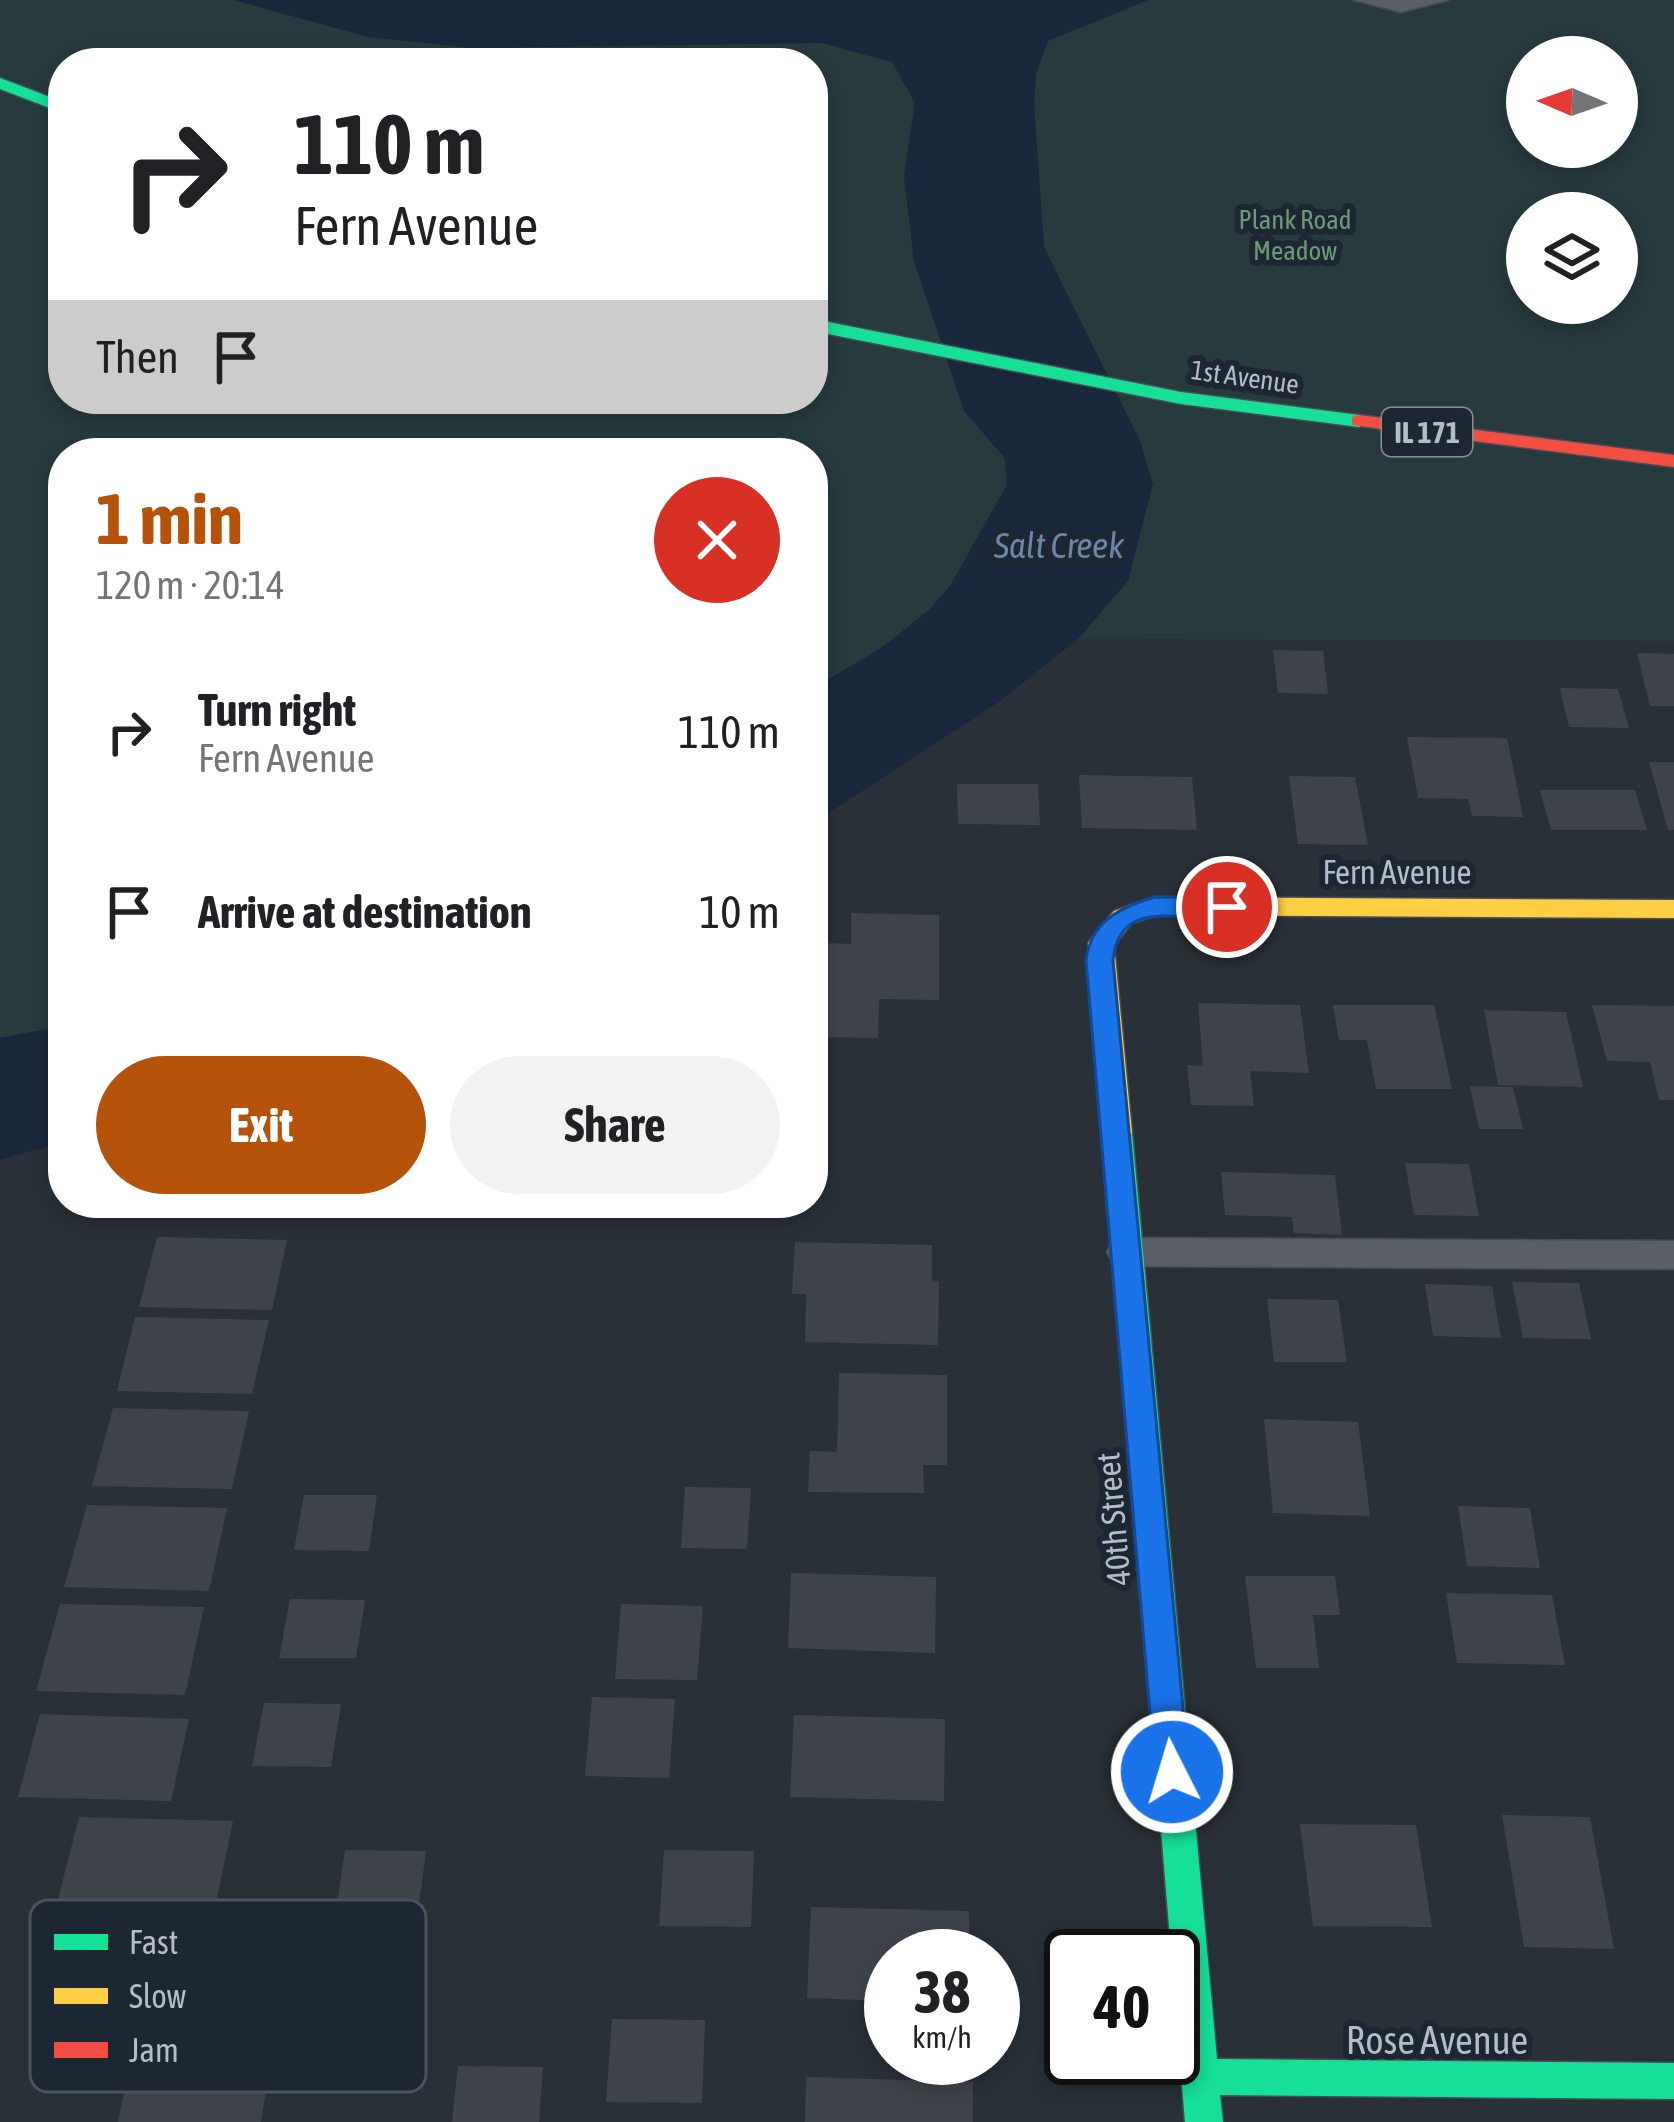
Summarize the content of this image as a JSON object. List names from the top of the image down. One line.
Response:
{"streets":{"street":["1st Avenue","IL 171","Fern Avenue","40th Street","Rose Avenue"]},"crossings":[["Fern Avenue","40th Street"],["40th Street","Rose Avenue"]],"water":["Salt Creek"],"parks":["Plank Road Meadow"],"legend":["Fast","Slow","Jam"],"north":"left","page":{"turn":["110 m","Fern Avenue"],"then":"Then","heading":["1 min","120 m · 20:14"],"list":[{"name":"Turn right","note":"Fern Avenue","value":"110 m"},{"name":"Arrive at destination","value":"10 m"}],"buttons":["Exit","Share"],"speed":"38 km/h","limit":"40"}}
